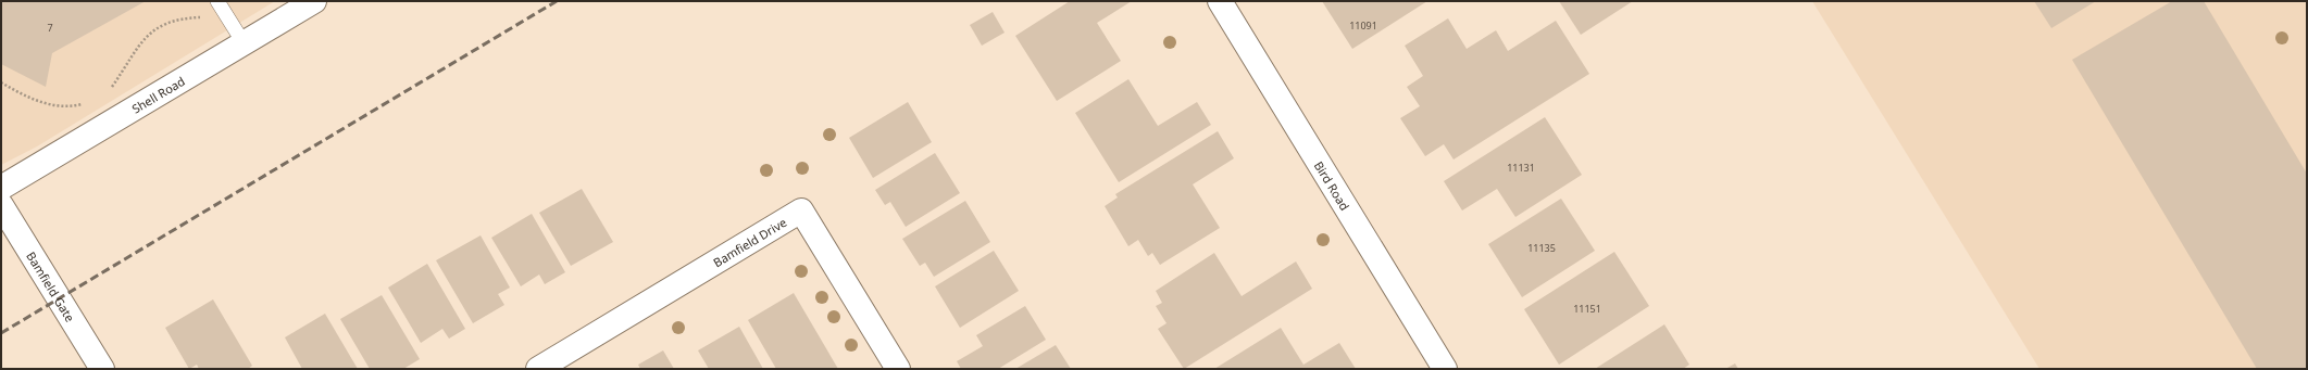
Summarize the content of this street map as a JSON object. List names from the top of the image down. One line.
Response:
{"streets":{"street":["Shell Road","Bird Road","Bamfield Drive","Bamfield Gate"]},"house_numbers":["11091","7","11131","11135","11151"]}
